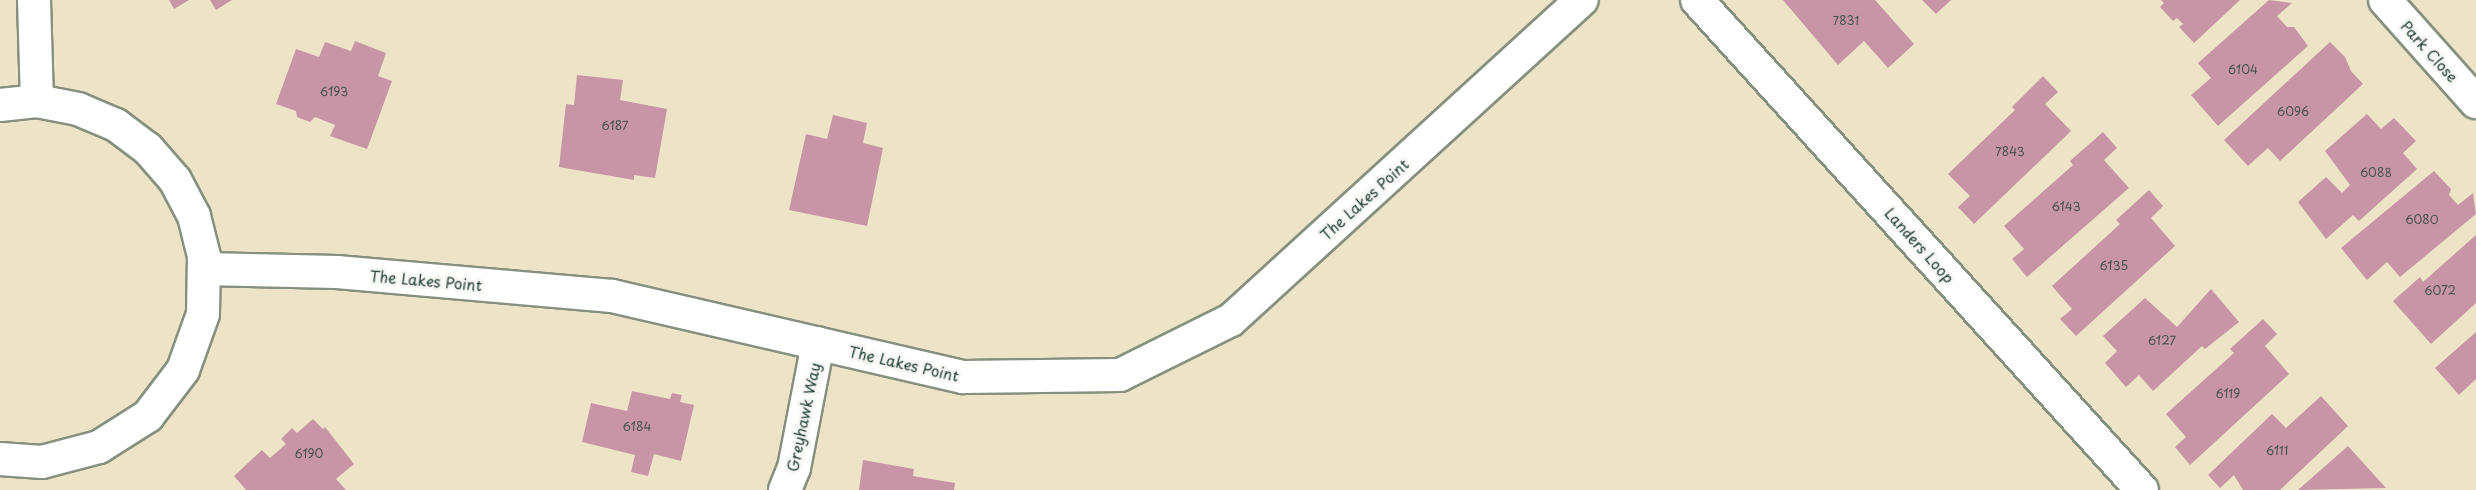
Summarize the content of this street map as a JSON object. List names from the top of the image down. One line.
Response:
{"streets":{"street":["Park Close","The Lakes Point","Landers Loop","Greyhawk Way"]},"crossings":[["The Lakes Point","Greyhawk Way"]],"house_numbers":["7831","6104","6193","6096","6187","7843","6088","6143","6080","6135","6072","6127","6119","6184","6111","6190"]}
